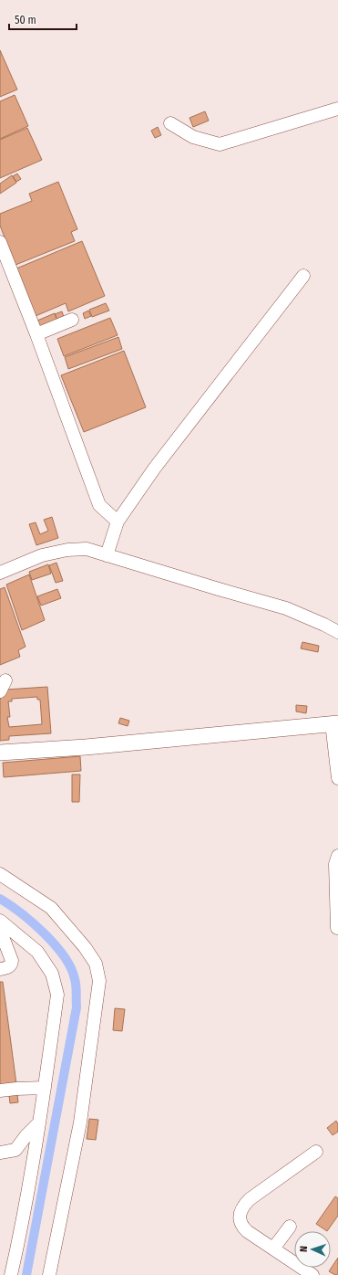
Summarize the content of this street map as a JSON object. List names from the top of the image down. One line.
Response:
{"scale_bar":"50 m","north":"left"}
